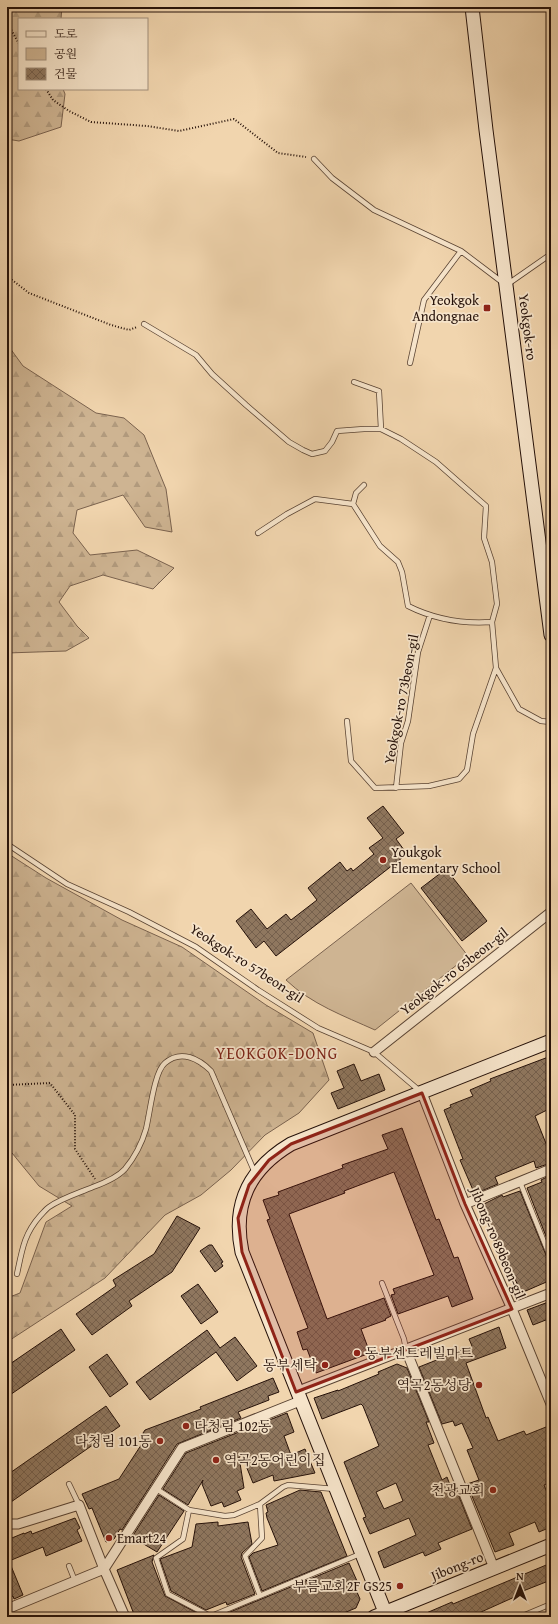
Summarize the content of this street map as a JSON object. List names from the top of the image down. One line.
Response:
{"streets":{"street":["Yeokgok-ro","Yeokgok-ro 65beon-gil","Jibong-ro 89beon-gil","Jibong-ro"],"lane":["Yeokgok-ro 73beon-gil","Yeokgok-ro 57beon-gil"]},"crossings":[["Yeokgok-ro 57beon-gil","Yeokgok-ro 65beon-gil"],["Yeokgok-ro 57beon-gil","Jibong-ro 89beon-gil"]],"districts":["YEOKGOK-DONG"],"places":{"transit":["Yeokgok Andongnae"],"other":["Youkgok Elementary School","동부센트레빌마트","동부세탁","역곡2동성당","다청림 102동","다청림 101동","역곡2동어린이집","천광교회","Emart24","부름교회2F GS25"]},"legend":["도로","공원","건물"],"north":"top"}
